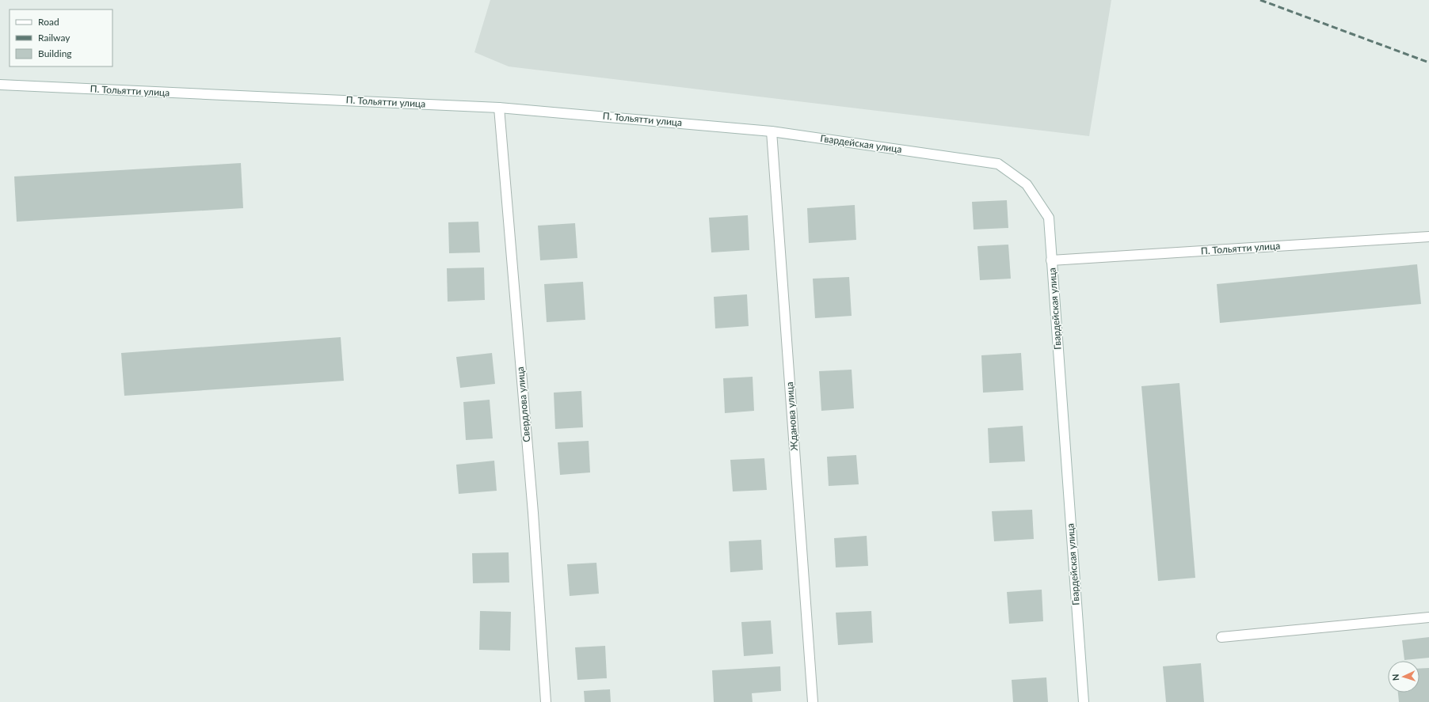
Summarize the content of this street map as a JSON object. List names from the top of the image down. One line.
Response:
{"streets":{"street":["П. Тольятти улица","Гвардейская улица","Свердлова улица","Жданова улица"]},"crossings":[["П. Тольятти улица","Гвардейская улица"],["П. Тольятти улица","Свердлова улица"],["П. Тольятти улица","Жданова улица"],["Гвардейская улица","Жданова улица"]],"legend":["Road","Railway","Building"],"north":"left"}
